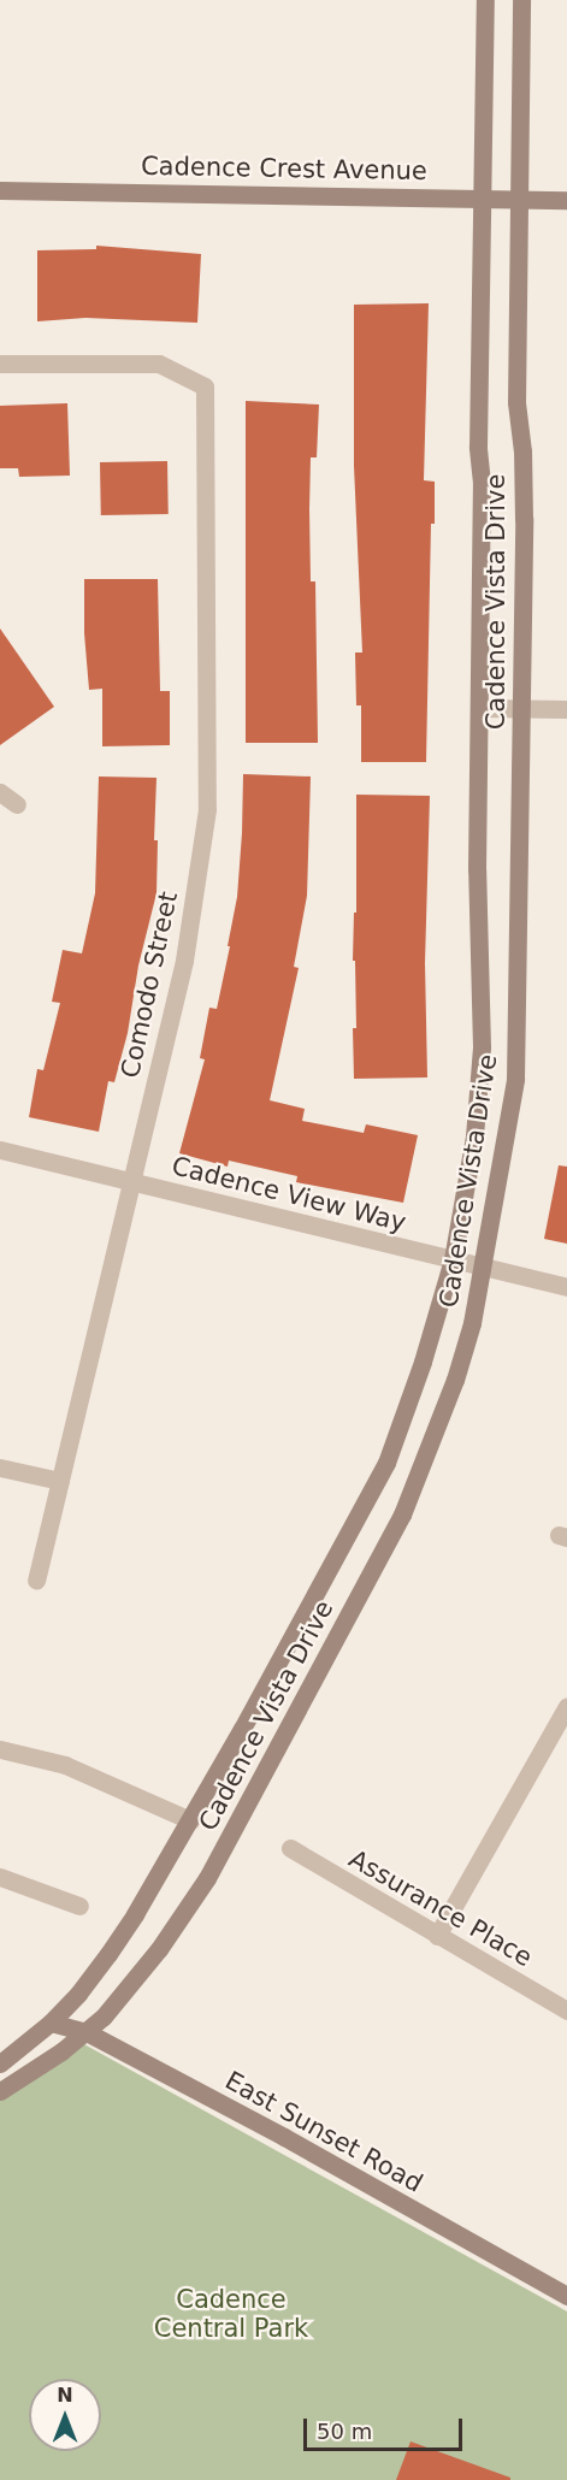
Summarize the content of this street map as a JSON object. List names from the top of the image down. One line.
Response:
{"streets":{"street":["Cadence Crest Avenue","Cadence Vista Drive","Comodo Street","Cadence View Way","Assurance Place","East Sunset Road"]},"crossings":[["Cadence Crest Avenue","Cadence Vista Drive"],["Cadence Vista Drive","Cadence View Way"],["Cadence Vista Drive","East Sunset Road"],["Comodo Street","Cadence View Way"]],"parks":["Cadence Central Park"],"scale_bar":"50 m","north":"top"}
